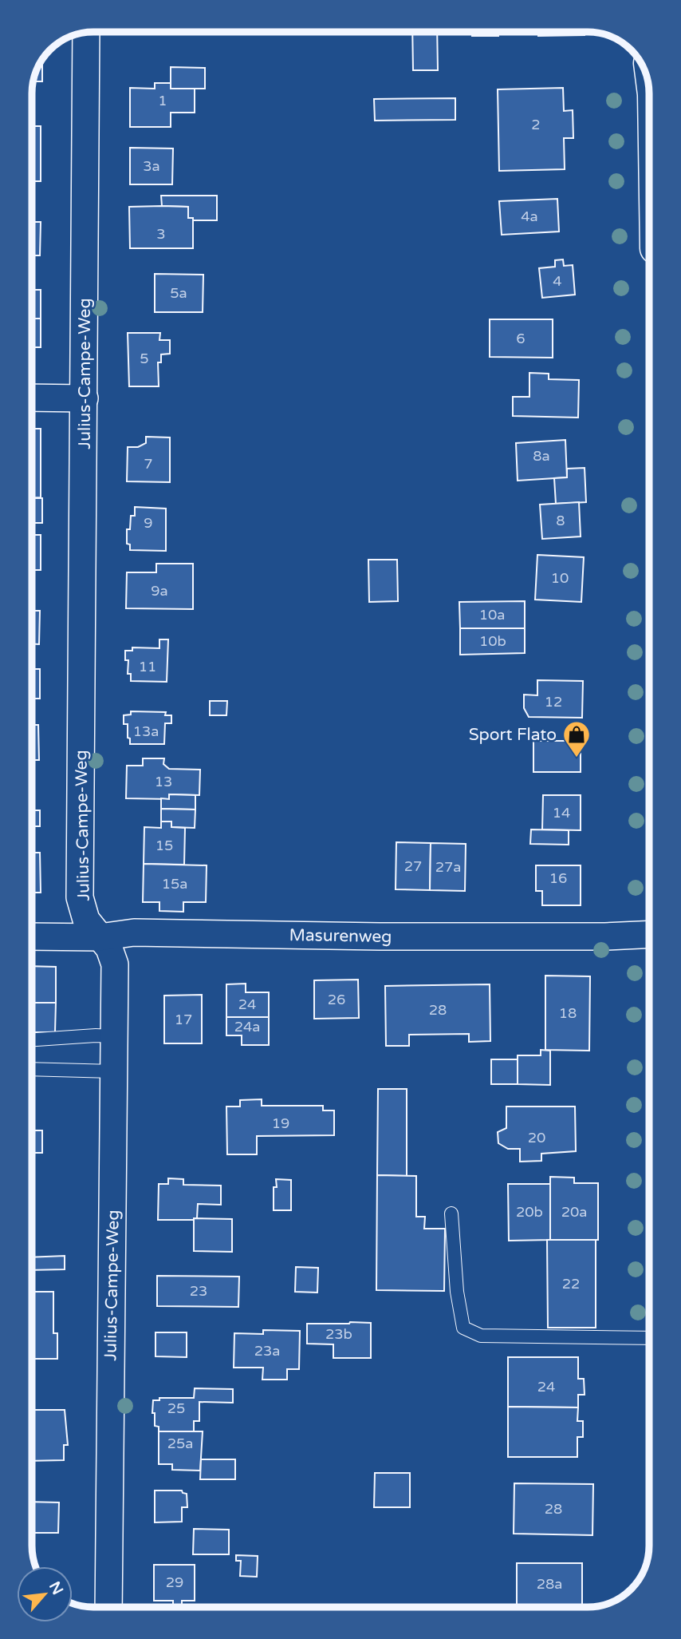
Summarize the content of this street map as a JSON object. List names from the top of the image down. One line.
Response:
{"streets":{"street":["Julius-Campe-Weg","Masurenweg"]},"crossings":[["Julius-Campe-Weg","Masurenweg"]],"places":{"shop":["Sport Flato"]},"house_numbers":["1","2","3a","4a","3","4","5a","6","5","8a","7","8","9","10","9a","10a","10b","11","12","13a","13","14","15","27","27a","16","15a","26","24","28","18","17","24a","19","20","20b","20a","22","23","23b","23a","24","25","25a","28","29","28a"],"north":"top right"}
